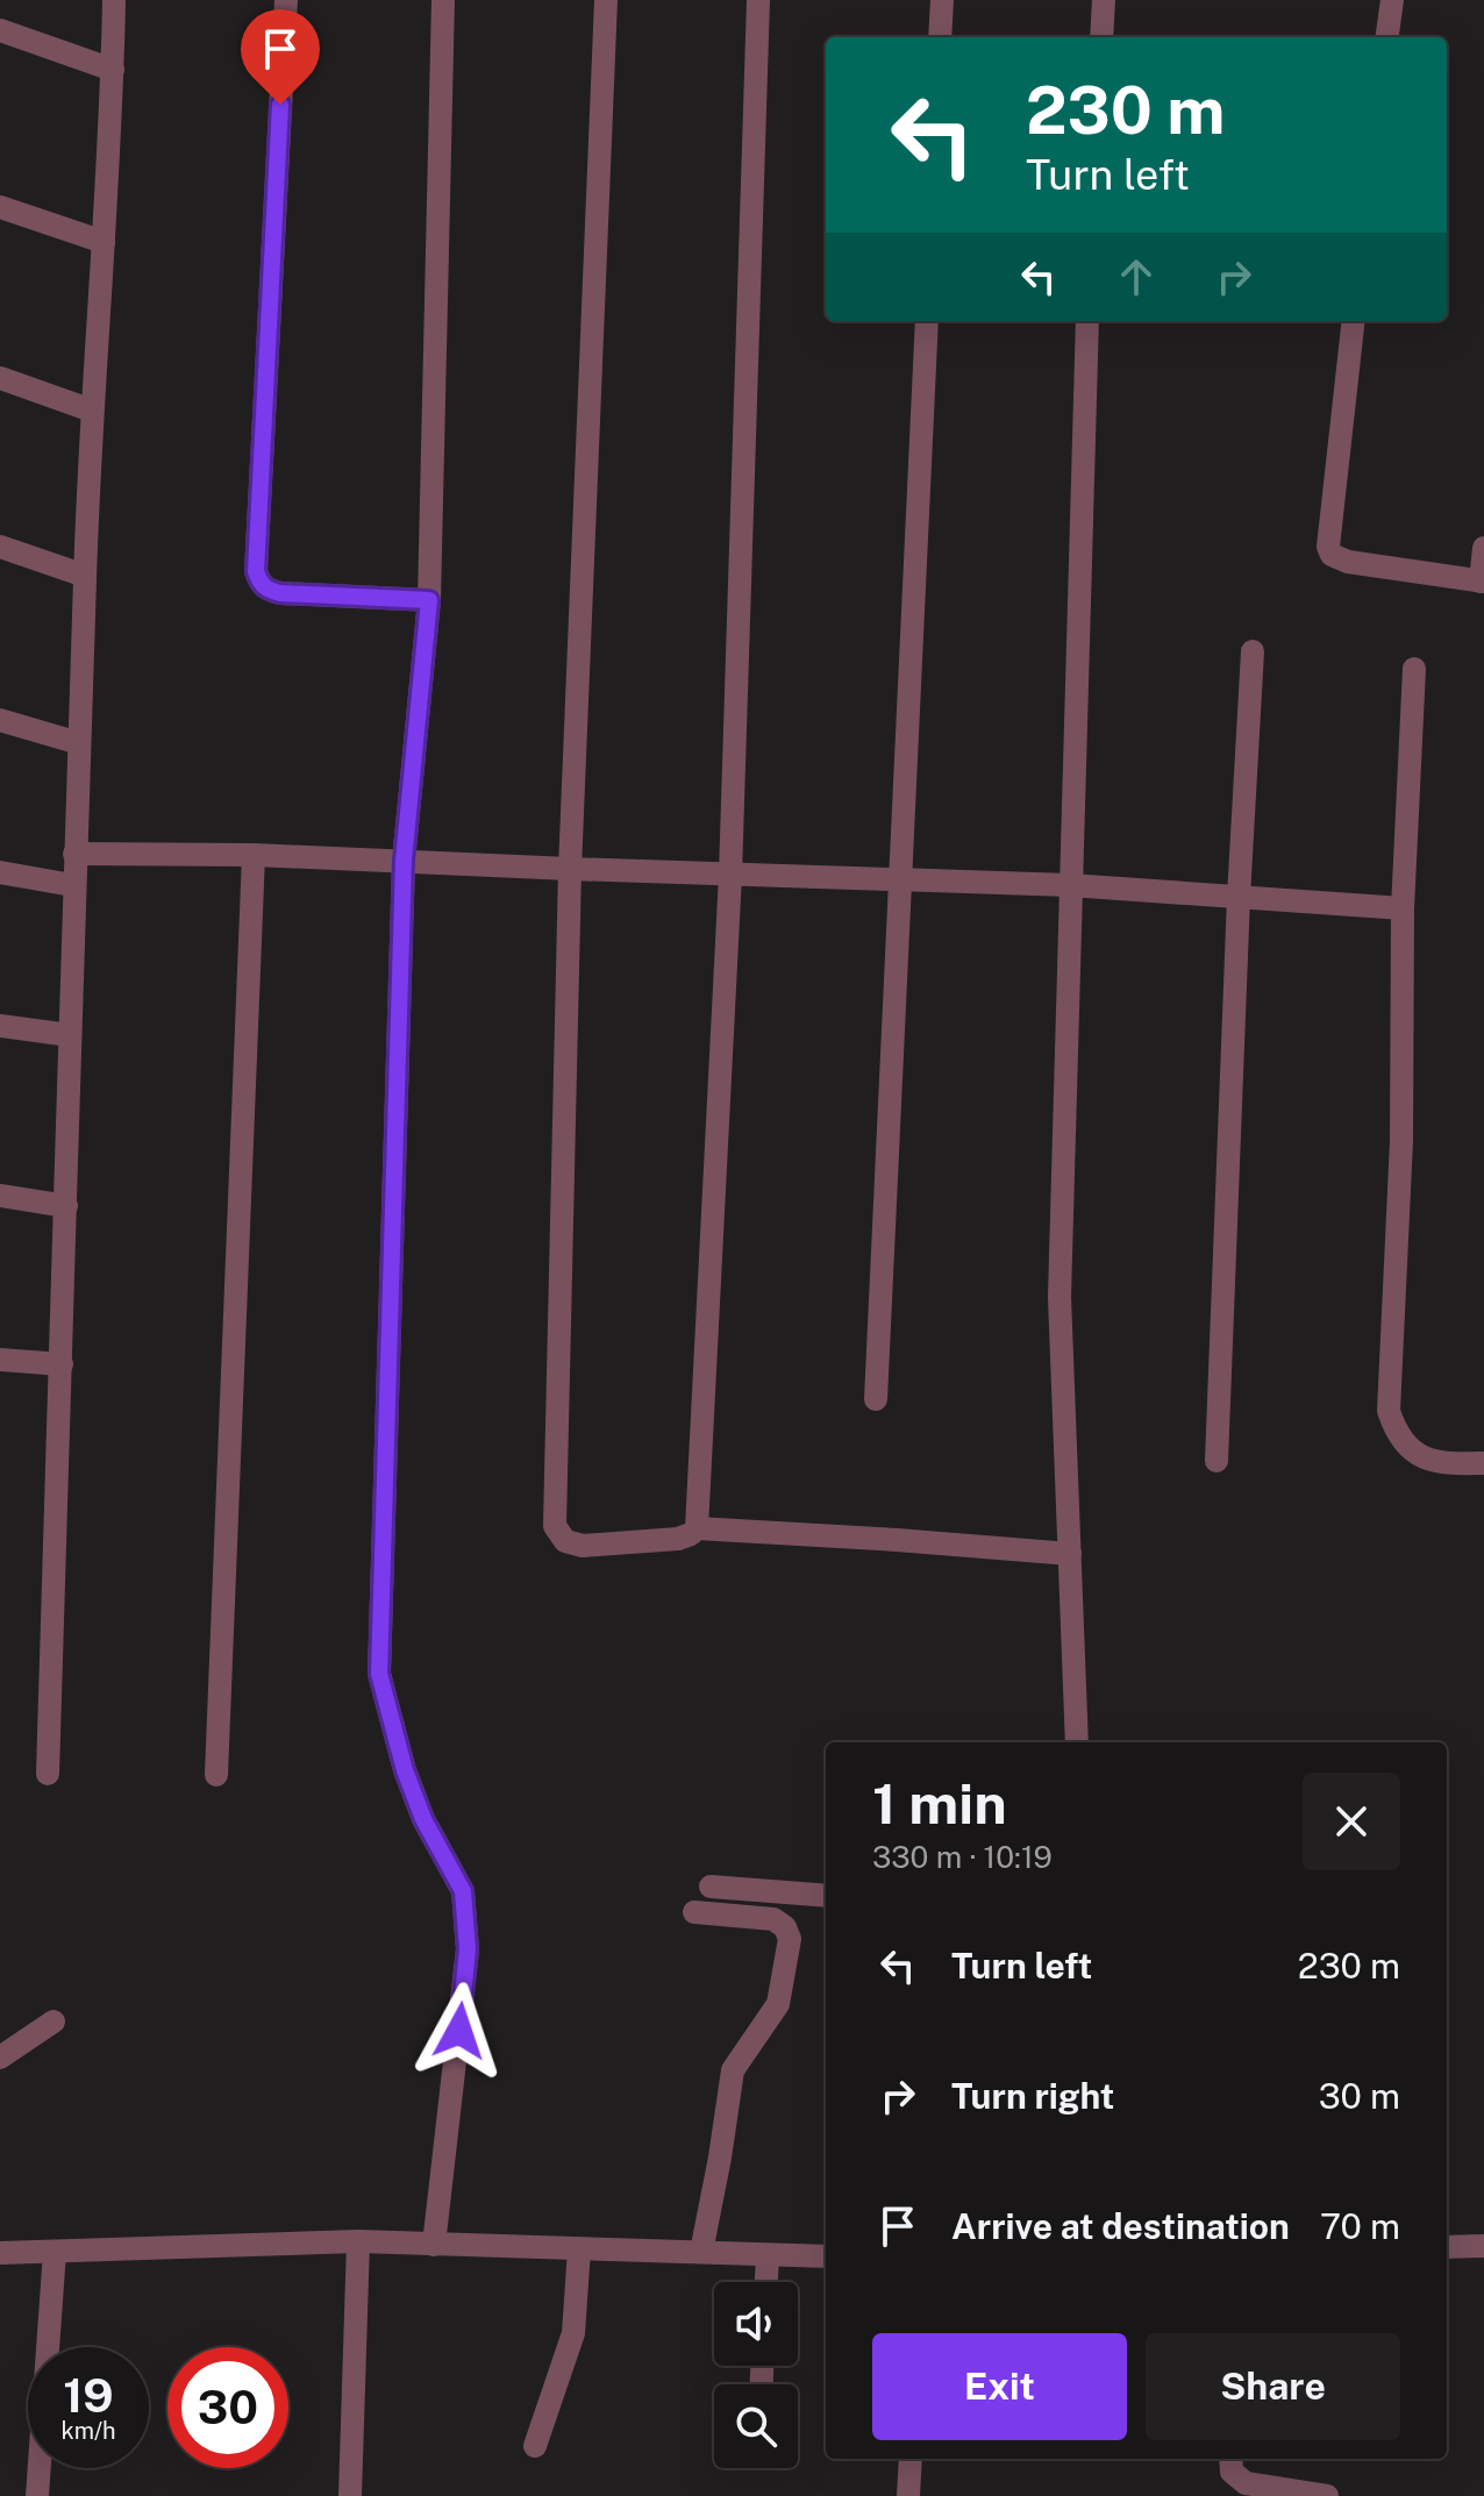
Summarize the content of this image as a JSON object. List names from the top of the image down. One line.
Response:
{"page":{"turn":["230 m","Turn left"],"heading":["1 min","330 m · 10:19"],"list":[{"name":"Turn left","value":"230 m"},{"name":"Turn right","value":"30 m"},{"name":"Arrive at destination","value":"70 m"}],"buttons":["Exit","Share"],"speed":"19 km/h","limit":"30"}}
